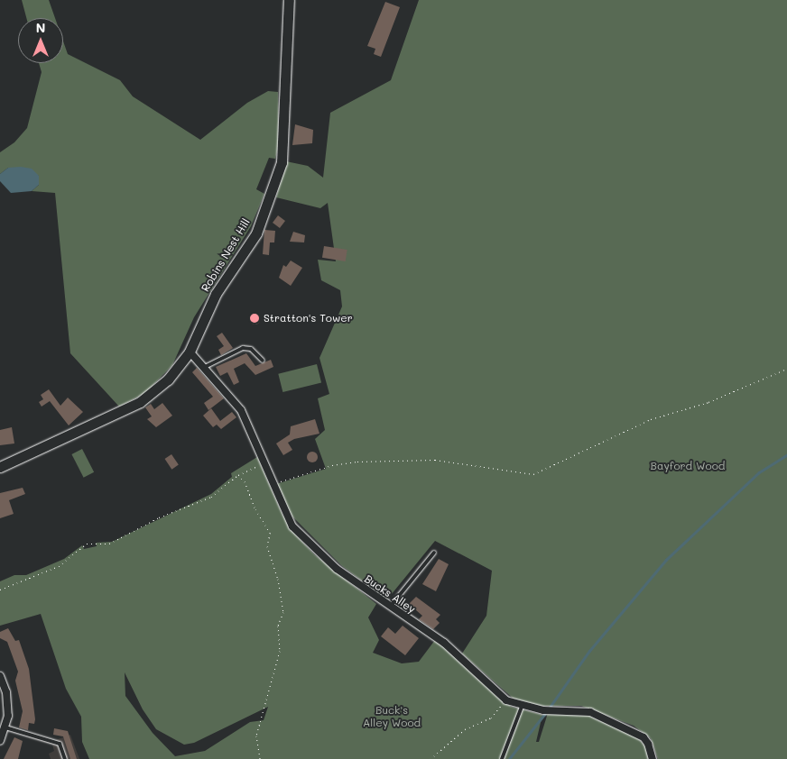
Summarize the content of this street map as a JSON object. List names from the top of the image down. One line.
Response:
{"streets":{"street":["Robins Nest Hill","Bucks Alley"]},"crossings":[["Robins Nest Hill","Bucks Alley"]],"parks":["Bayford Wood","Buck's Alley Wood"],"places":["Stratton's Tower"],"north":"top"}
